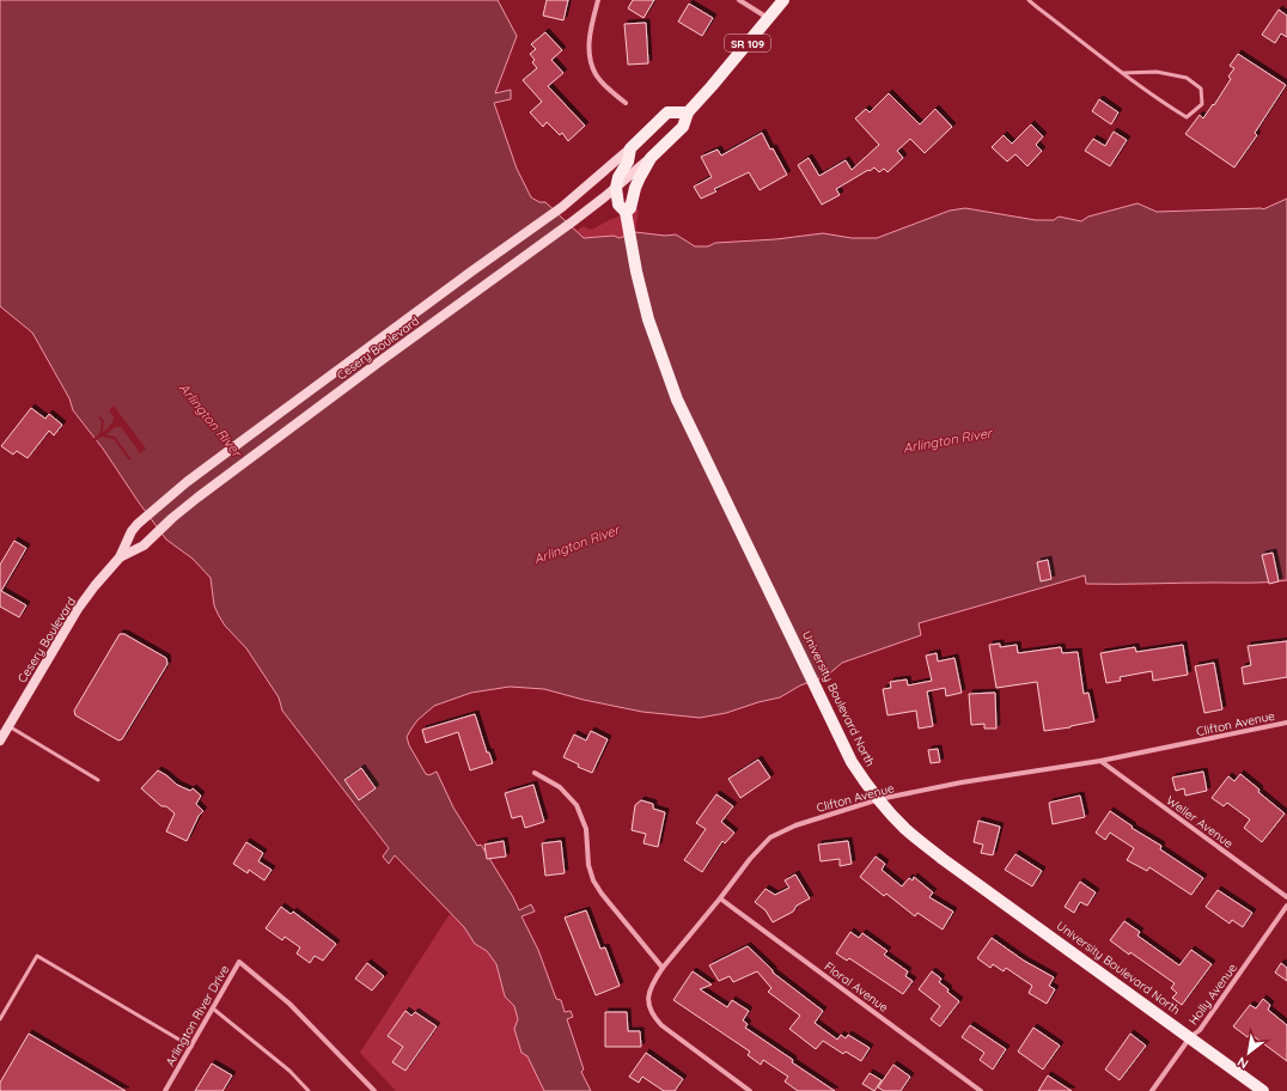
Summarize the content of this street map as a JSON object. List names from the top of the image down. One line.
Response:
{"streets":{"main road":["SR 109","Cesery Boulevard","University Boulevard North"],"street":["Clifton Avenue","Weller Avenue","Floral Avenue","Holly Avenue","Arlington River Drive"]},"crossings":[["SR 109","Cesery Boulevard"],["Cesery Boulevard","University Boulevard North"],["University Boulevard North","Clifton Avenue"],["University Boulevard North","Holly Avenue"],["Clifton Avenue","Weller Avenue"],["Clifton Avenue","Floral Avenue"]],"water":["Arlington River"],"north":"bottom left"}
